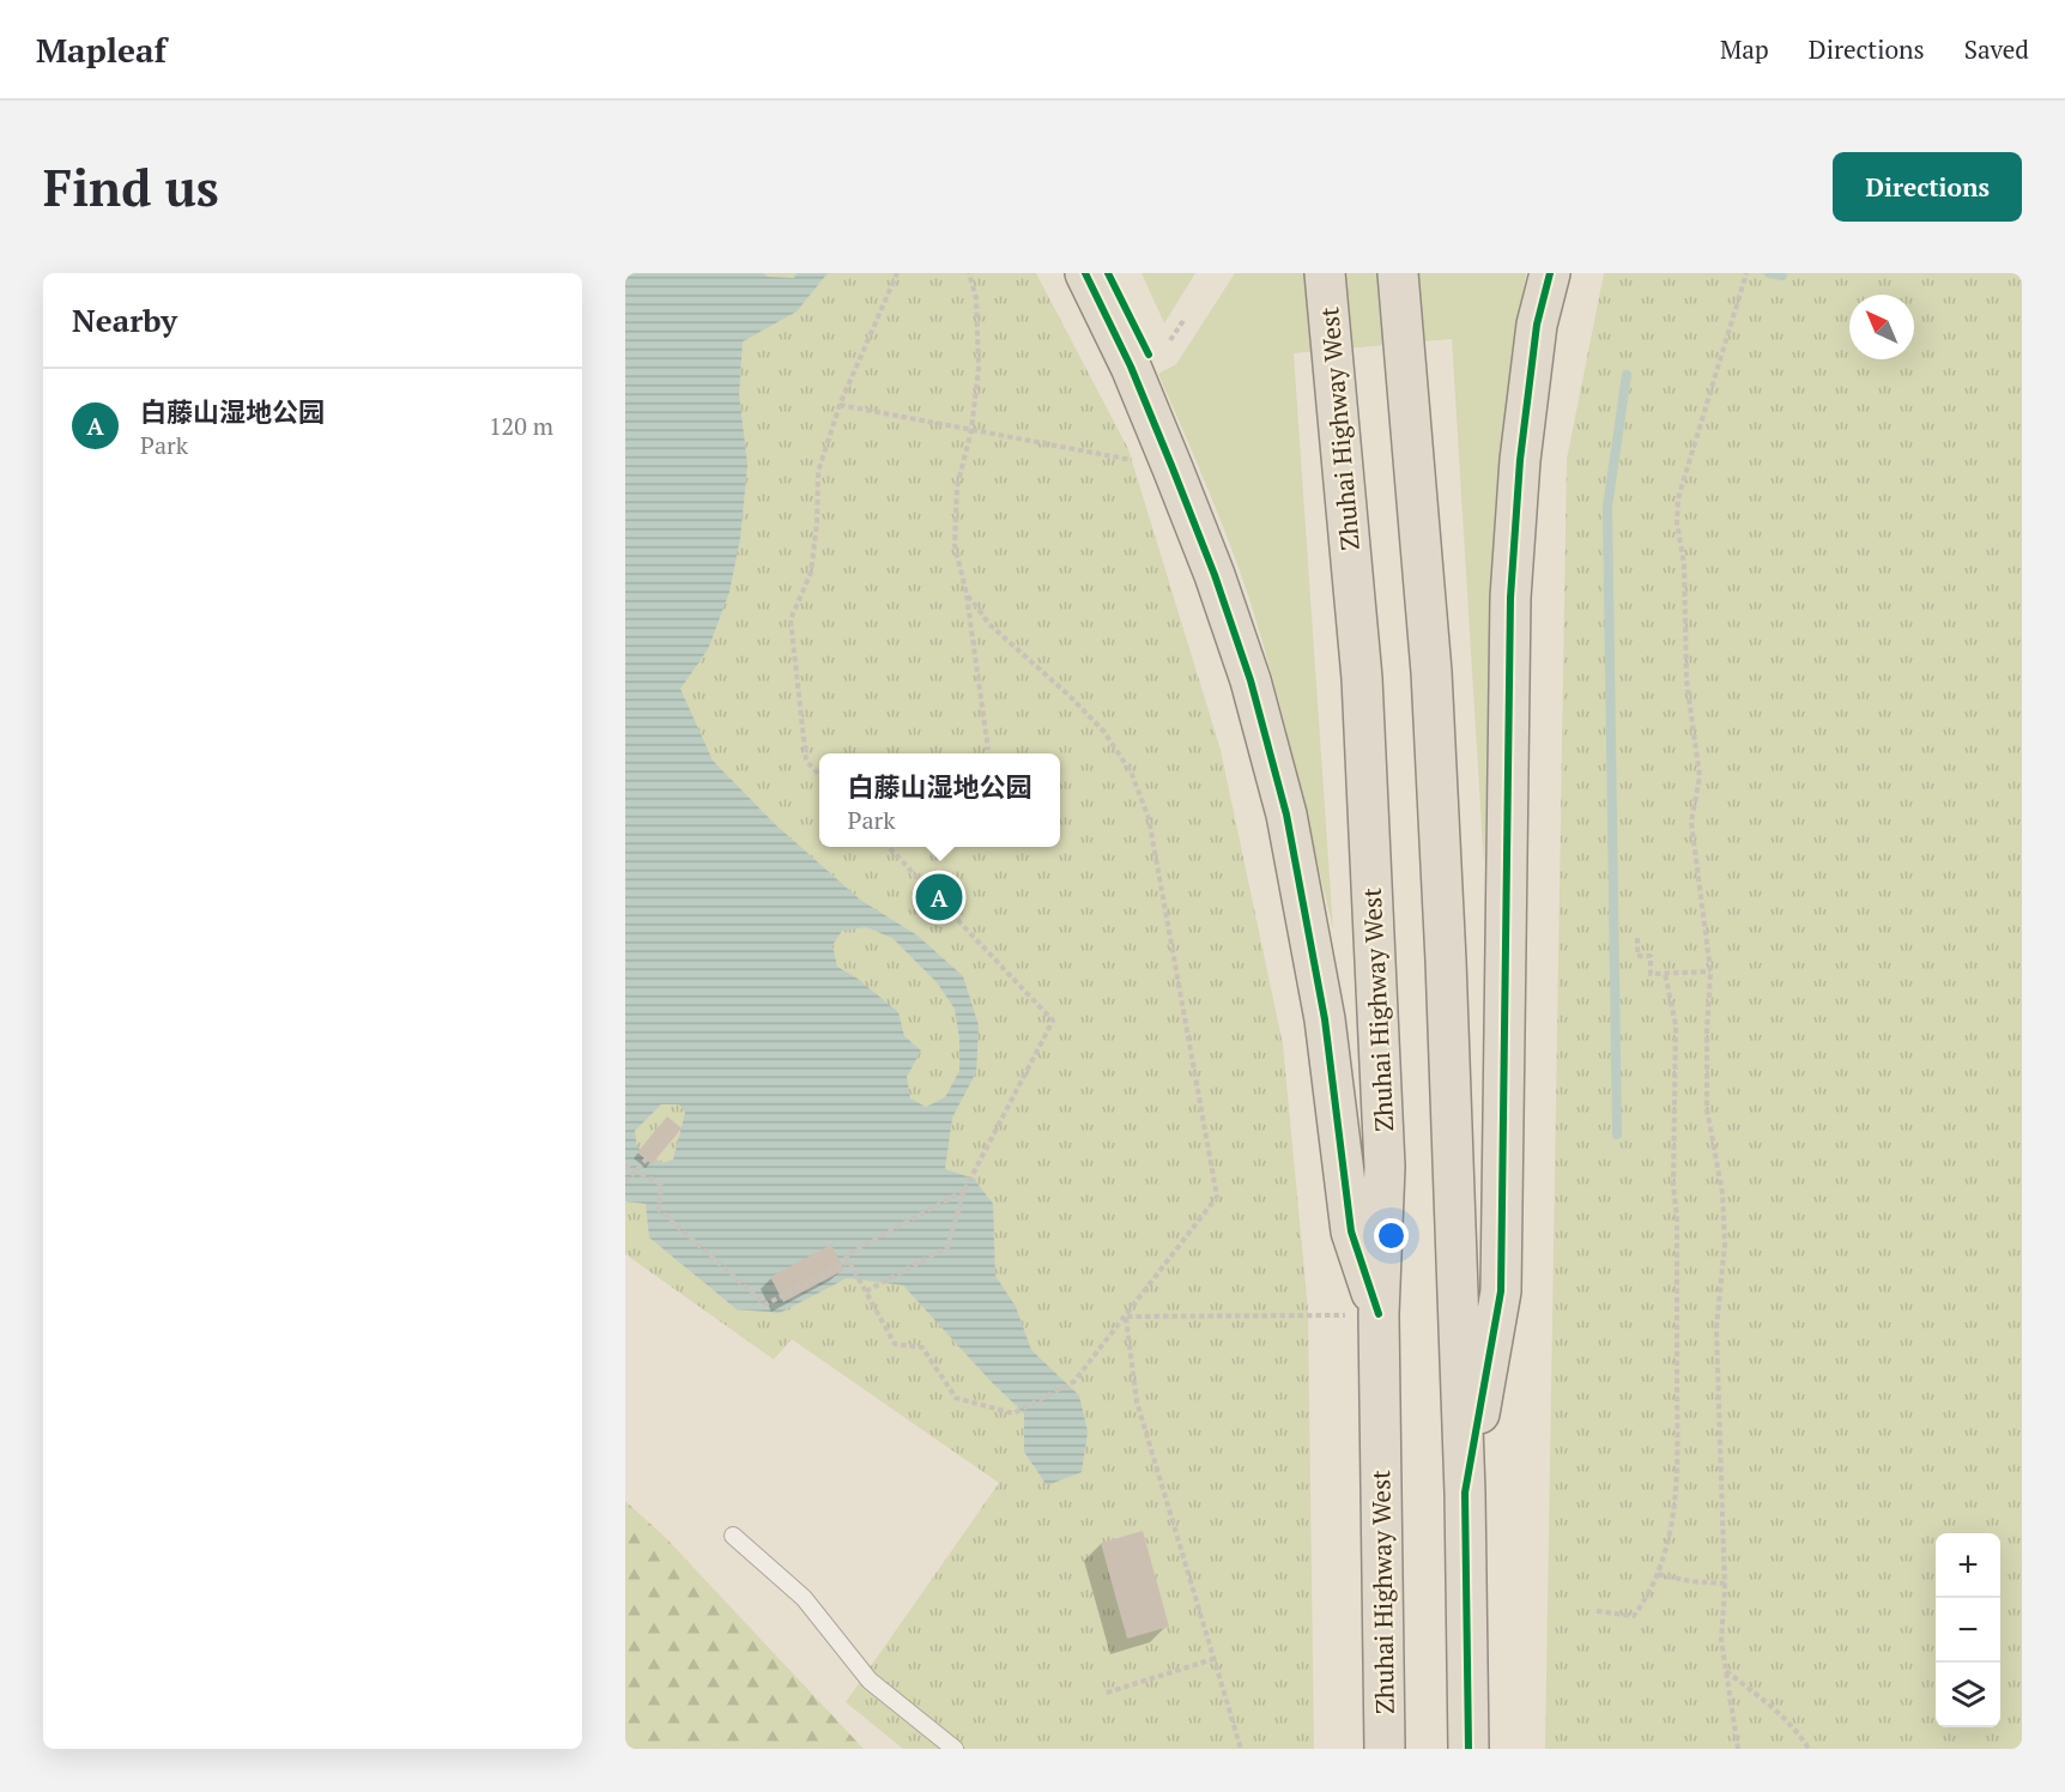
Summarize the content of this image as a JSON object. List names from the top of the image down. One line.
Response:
{"streets":{"highway":["Zhuhai Highway West"]},"north":"top left","page":{"header":"Mapleaf","nav":["Map","Directions","Saved"],"buttons":"Directions","title":"Find us","heading":"Nearby","list":[{"mark":"A","name":"白藤山湿地公园","note":"Park","value":"120 m"}],"popup":["白藤山湿地公园","Park"],"pins":"A","map_buttons":["+","−"]}}
